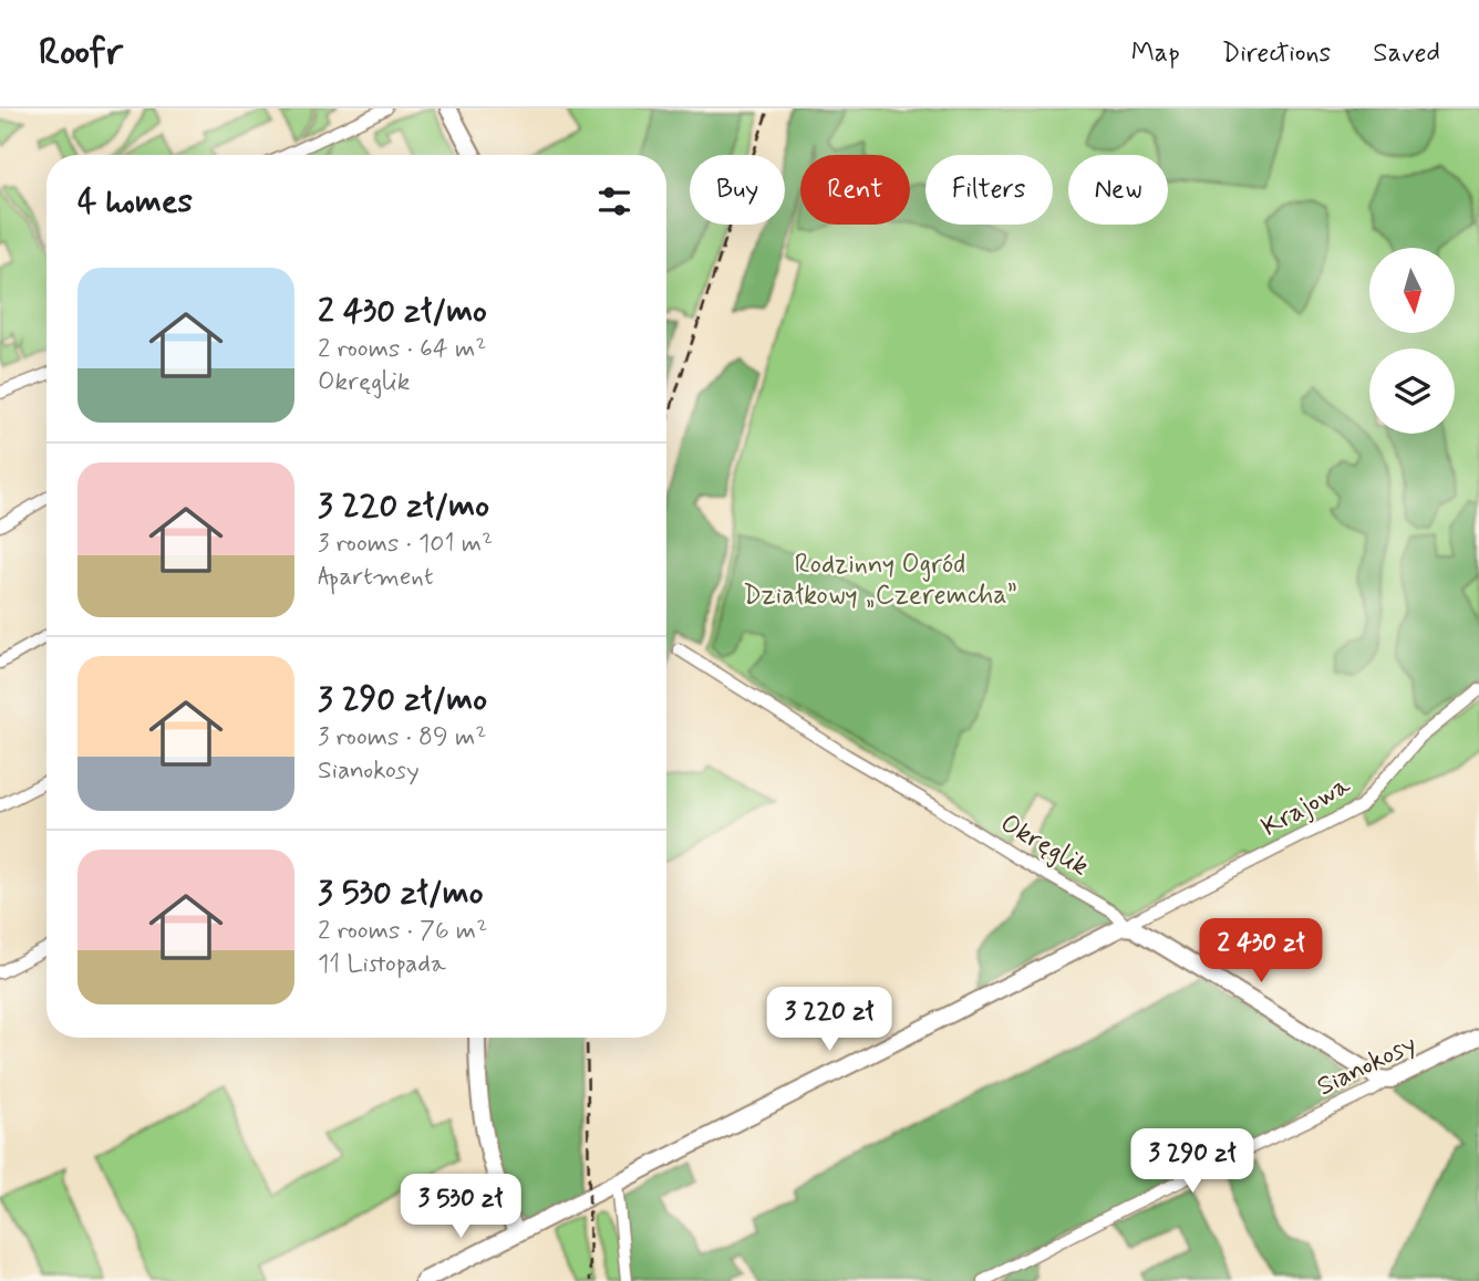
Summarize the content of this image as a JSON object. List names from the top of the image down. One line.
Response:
{"streets":{"street":["Krajowa","Okręglik","Sianokosy"]},"crossings":[["Krajowa","Okręglik"],["Okręglik","Sianokosy"]],"parks":["Rodzinny Ogród Działkowy „Czeremcha”"],"north":"bottom","page":{"header":"Roofr","nav":["Map","Directions","Saved"],"chip":["Buy","Rent","Filters","New"],"heading":"4 homes","list":[{"name":"2 430 zł/mo","note":"2 rooms · 64 m² · Okręglik"},{"name":"3 220 zł/mo","note":"3 rooms · 101 m² · Apartment"},{"name":"3 290 zł/mo","note":"3 rooms · 89 m² · Sianokosy"},{"name":"3 530 zł/mo","note":"2 rooms · 76 m² · 11 Listopada"}],"price":["2 430 zł","3 220 zł","3 290 zł","3 530 zł"]}}
